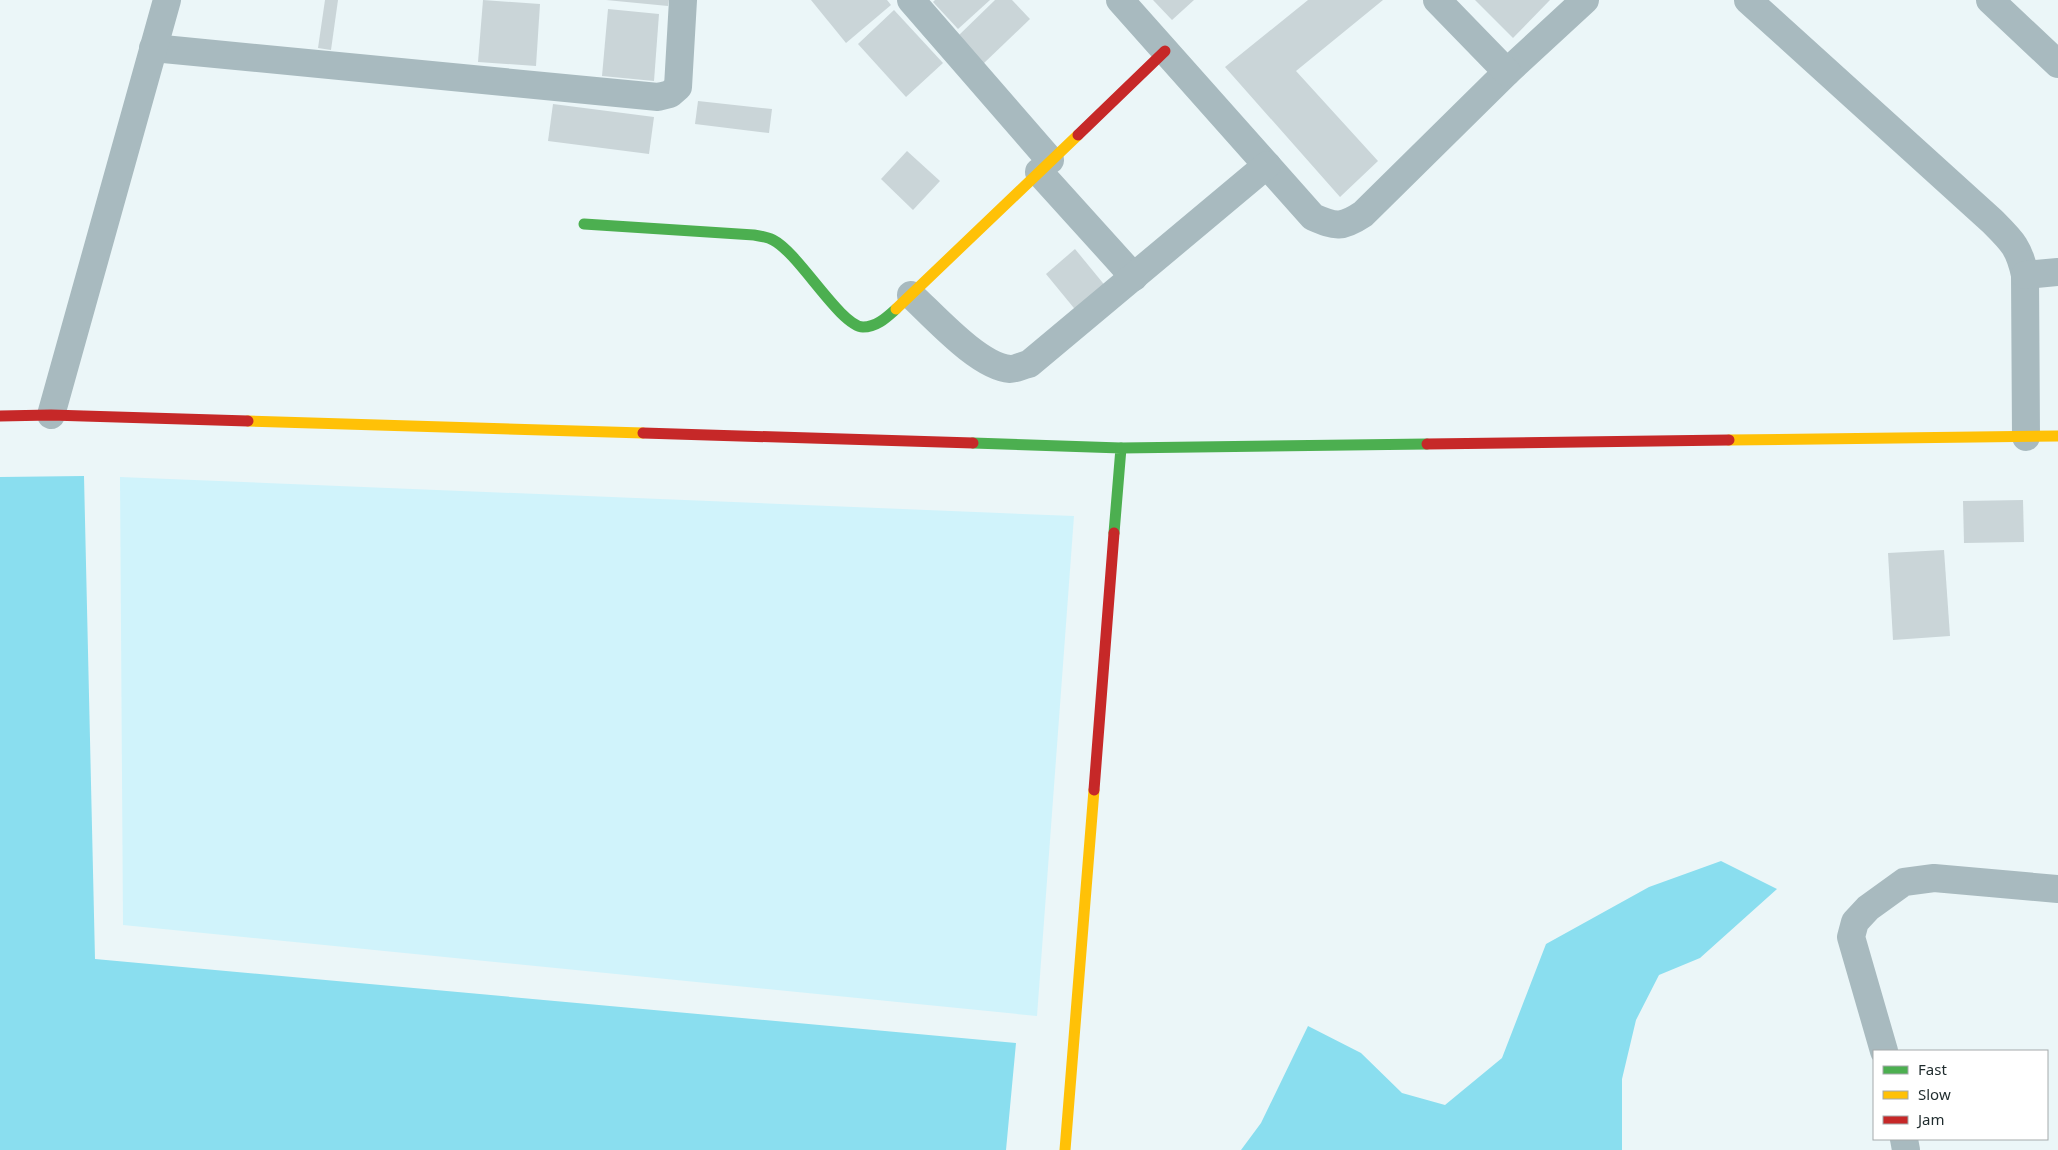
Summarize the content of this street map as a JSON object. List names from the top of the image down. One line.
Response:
{"legend":["Fast","Slow","Jam"]}
